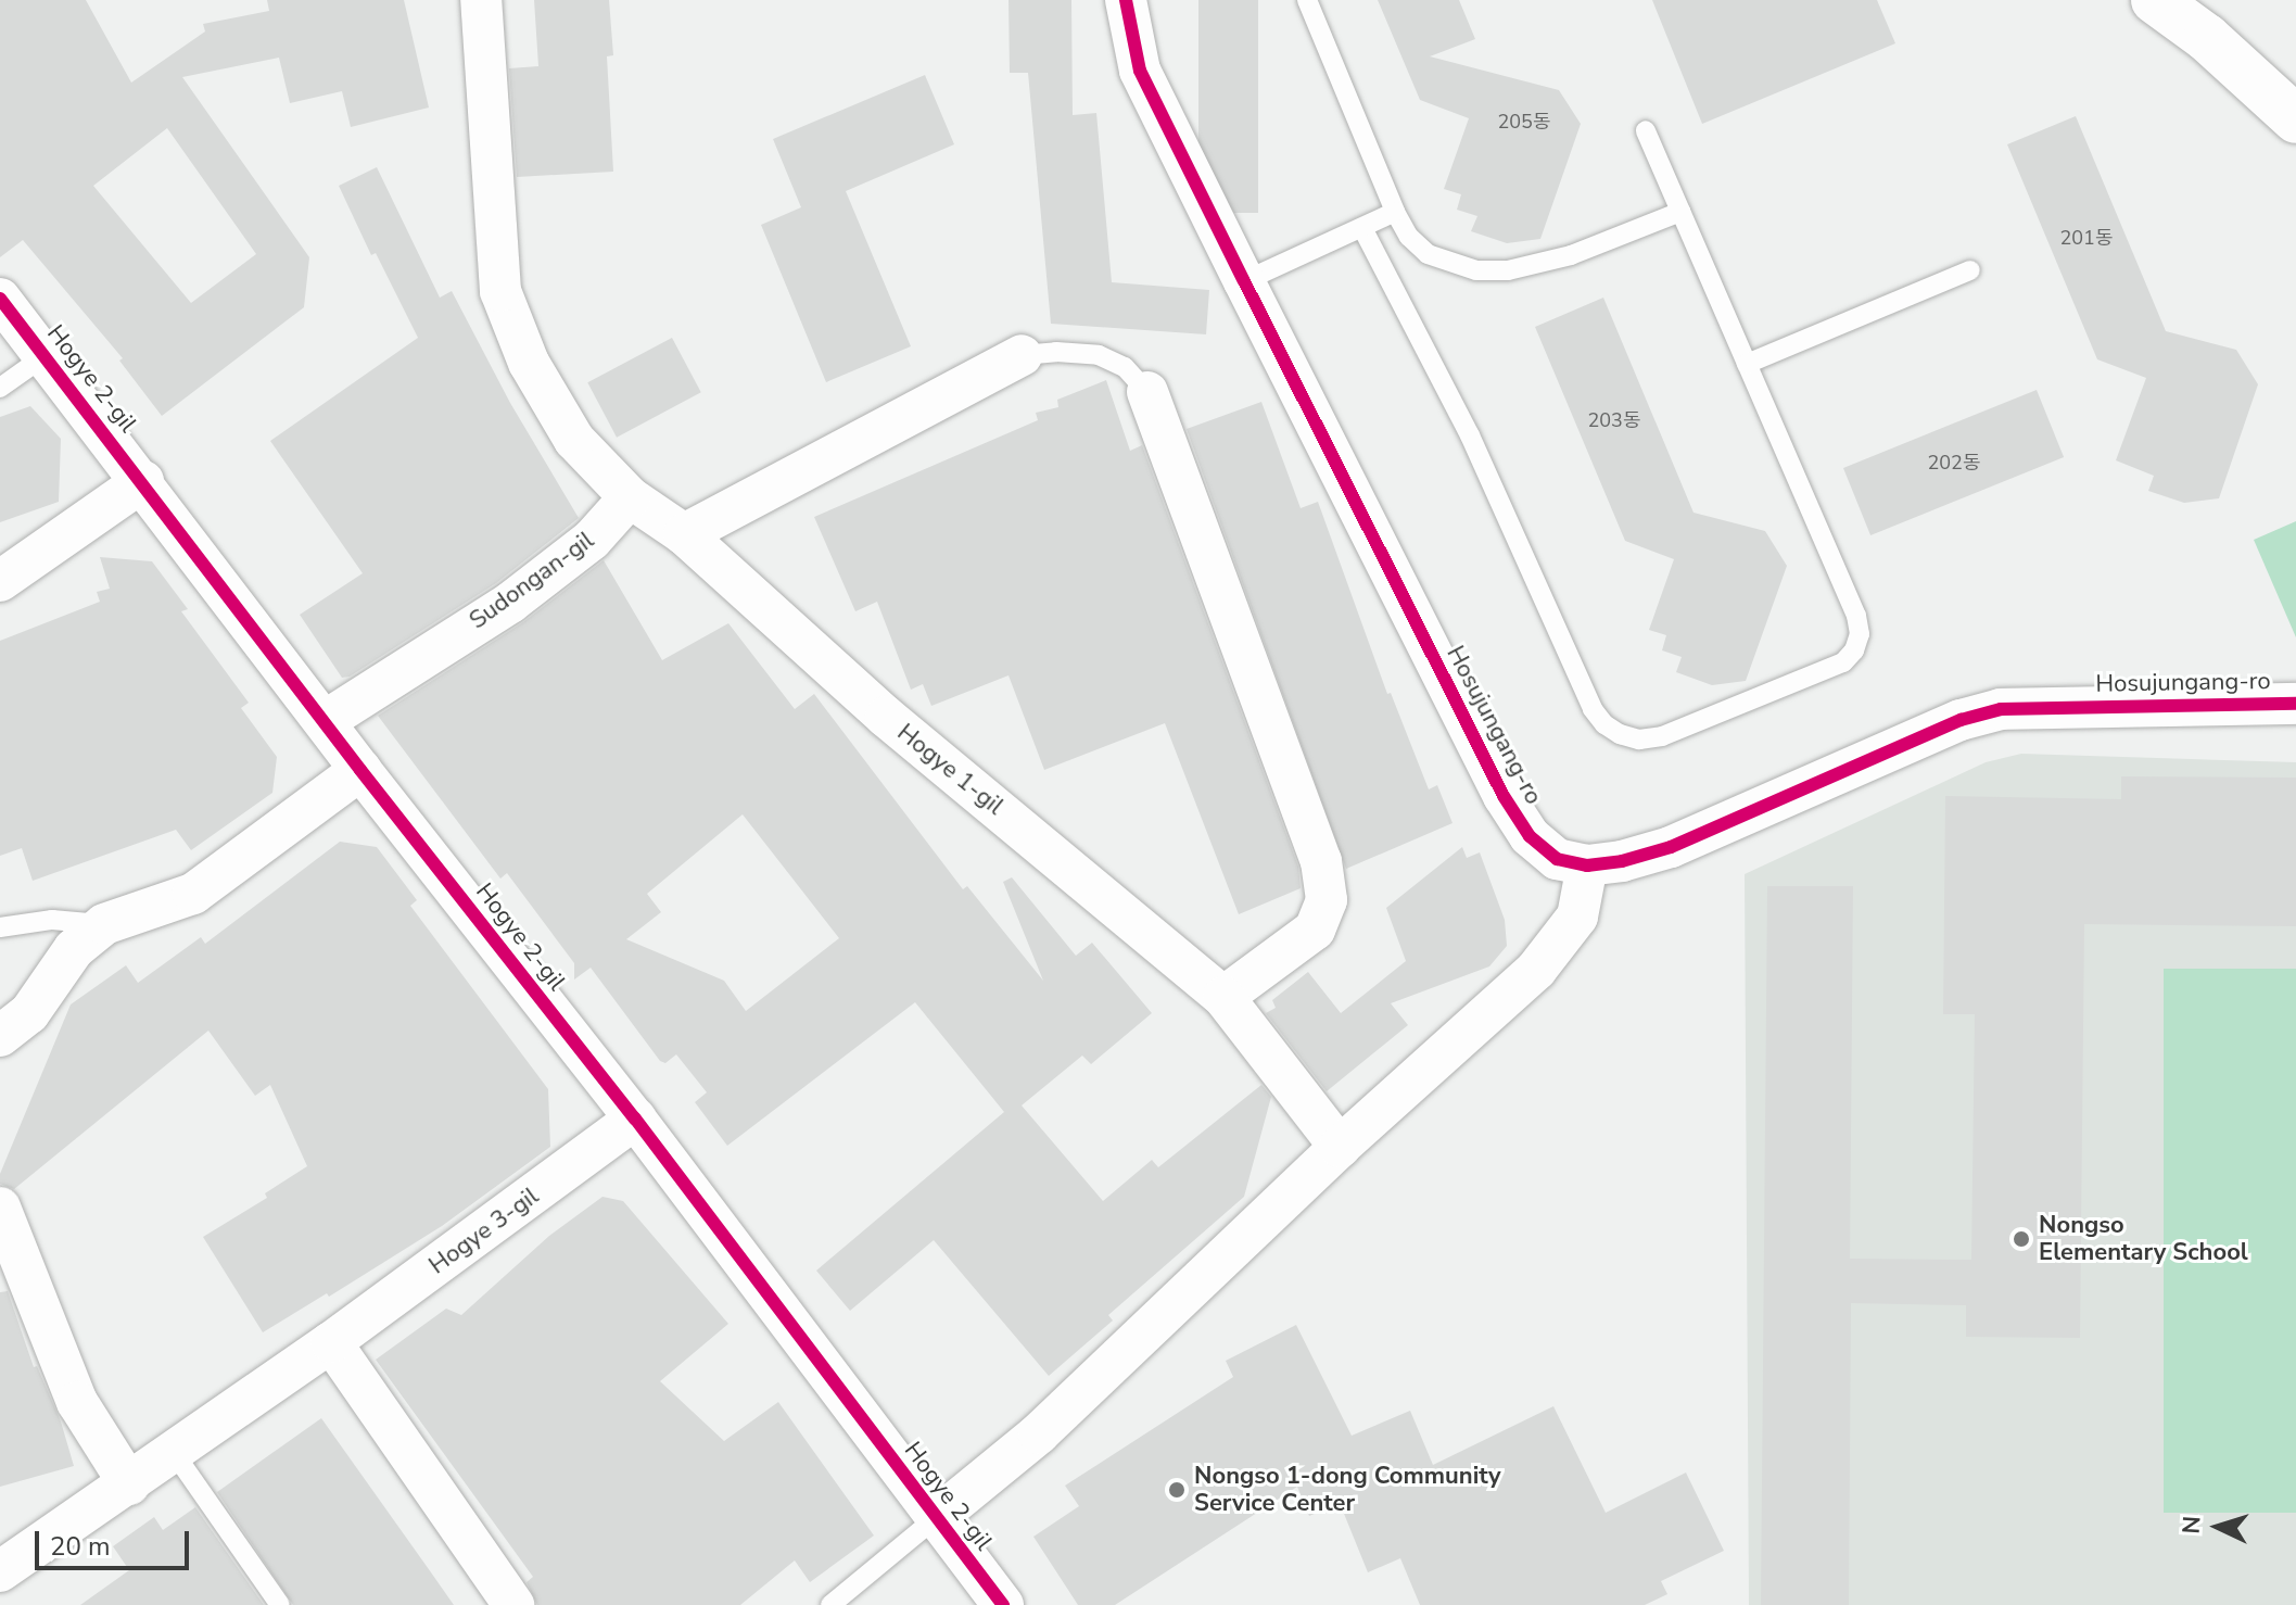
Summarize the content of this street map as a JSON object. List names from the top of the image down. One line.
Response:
{"streets":{"street":["Hogye 2-gil","Sudongan-gil","Hosujungang-ro","Hogye 1-gil","Hogye 3-gil"]},"crossings":[["Hogye 2-gil","Sudongan-gil"],["Hogye 2-gil","Hogye 3-gil"],["Sudongan-gil","Hogye 1-gil"]],"places":["Nongso Elementary School","Nongso 1-dong Community Service Center"],"house_numbers":["205동","201동","203동","202동"],"scale_bar":"20 m","north":"left"}
